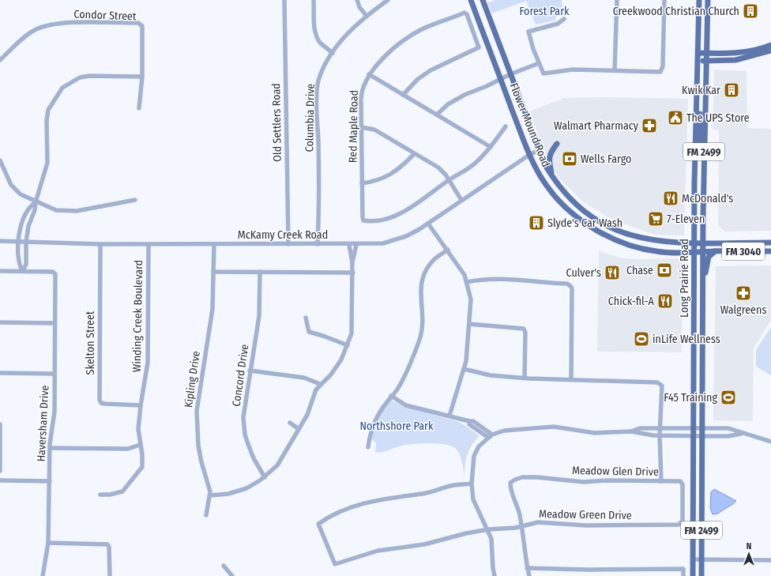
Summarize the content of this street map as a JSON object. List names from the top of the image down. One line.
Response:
{"streets":{"main road":["Flower Mound Road","FM 2499","FM 3040","Long Prairie Road"],"street":["Condor Street","Columbia Drive","Old Settlers Road","Red Maple Road","McKamy Creek Road","Winding Creek Boulevard","Skelton Street","Concord Drive","Kipling Drive","Haversham Drive","Meadow Glen Drive","Meadow Green Drive"]},"crossings":[["Columbia Drive","McKamy Creek Road"],["Old Settlers Road","McKamy Creek Road"],["Flower Mound Road","McKamy Creek Road"],["Flower Mound Road","Long Prairie Road"],["McKamy Creek Road","Winding Creek Boulevard"],["McKamy Creek Road","Skelton Street"],["McKamy Creek Road","Kipling Drive"],["Winding Creek Boulevard","Skelton Street"],["Meadow Glen Drive","Meadow Green Drive"]],"parks":["Forest Park","Northshore Park"],"places":{"building":["Creekwood Christian Church","Kwik Kar","Slyde's Car Wash"],"public building":["The UPS Store"],"pharmacy":["Walmart Pharmacy","Walgreens"],"bank":["Wells Fargo","Chase"],"restaurant":["McDonald's","Culver's","Chick-fil-A"],"supermarket":["7-Eleven"],"sports":["inLife Wellness","F45 Training"]},"north":"top"}
